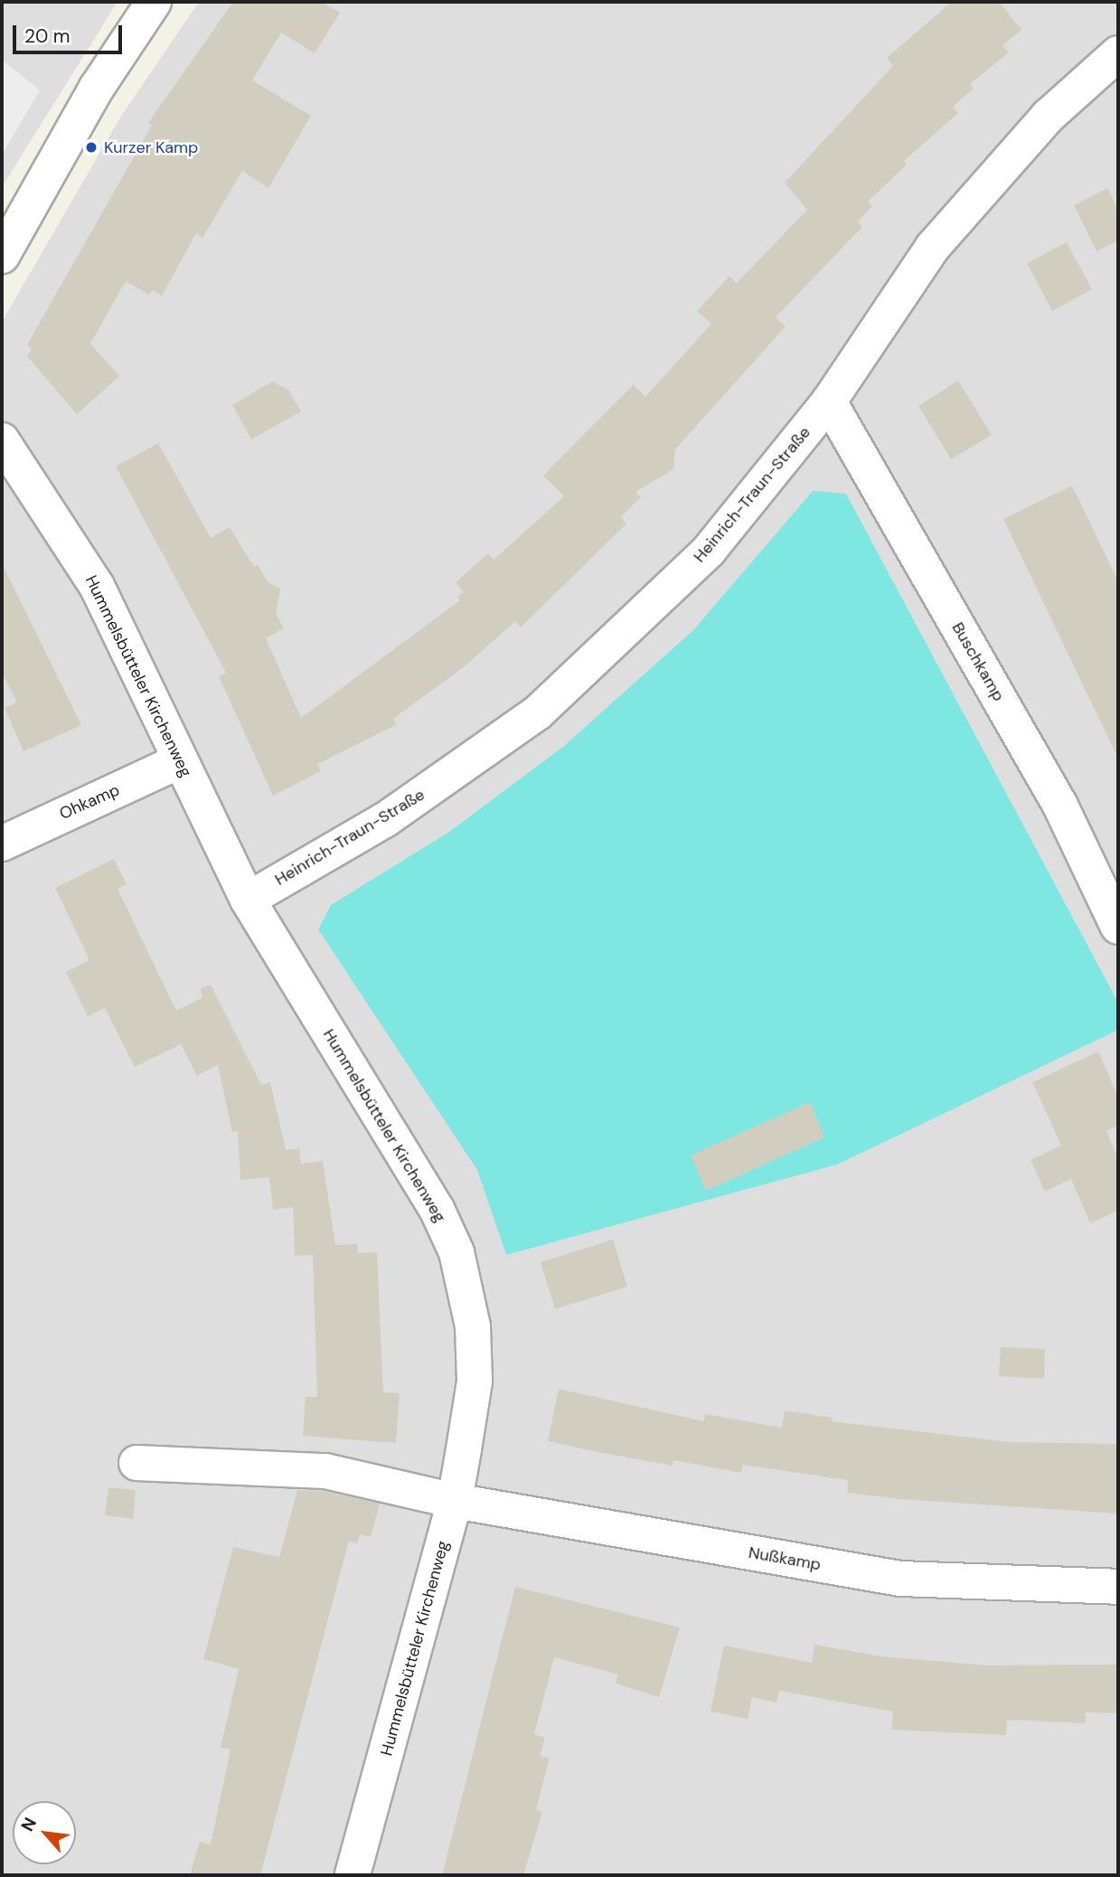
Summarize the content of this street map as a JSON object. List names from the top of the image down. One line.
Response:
{"streets":{"street":["Heinrich-Traun-Straße","Buschkamp","Hummelsbütteler Kirchenweg","Ohkamp","Nußkamp"]},"crossings":[["Heinrich-Traun-Straße","Buschkamp"],["Heinrich-Traun-Straße","Hummelsbütteler Kirchenweg"],["Hummelsbütteler Kirchenweg","Ohkamp"],["Hummelsbütteler Kirchenweg","Nußkamp"]],"places":["Kurzer Kamp"],"scale_bar":"20 m","north":"top left"}
